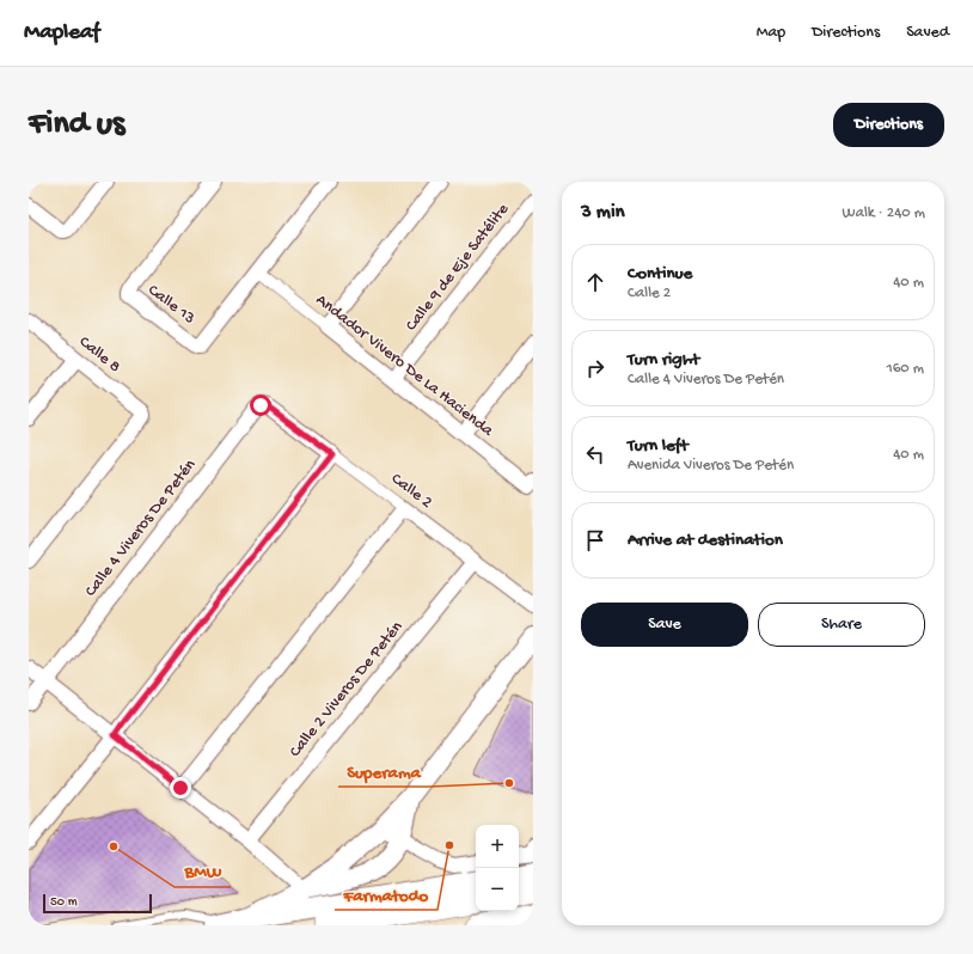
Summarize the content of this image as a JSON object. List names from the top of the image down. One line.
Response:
{"streets":{"street":["Calle 9 de Eje Satélite","Calle 13","Calle 8","Andador Vivero De La Hacienda","Calle 2","Calle 4 Viveros De Petén","Calle 2 Viveros De Petén"]},"crossings":[["Calle 9 de Eje Satélite","Andador Vivero De La Hacienda"],["Calle 13","Andador Vivero De La Hacienda"],["Calle 2","Calle 4 Viveros De Petén"],["Calle 2","Calle 2 Viveros De Petén"]],"places":["Superama","Farmatodo","BMW"],"scale_bar":"50 m","page":{"header":"Mapleaf","nav":["Map","Directions","Saved"],"buttons":["Directions",["Save","Share"]],"title":"Find us","heading":["3 min","Walk · 240 m"],"list":[["Continue","Calle 2","40 m"],["Turn right","Calle 4 Viveros De Petén","160 m"],["Turn left","Avenida Viveros De Petén","40 m"],"Arrive at destination"],"map_buttons":["+","−"],"scale":"50 m"}}
